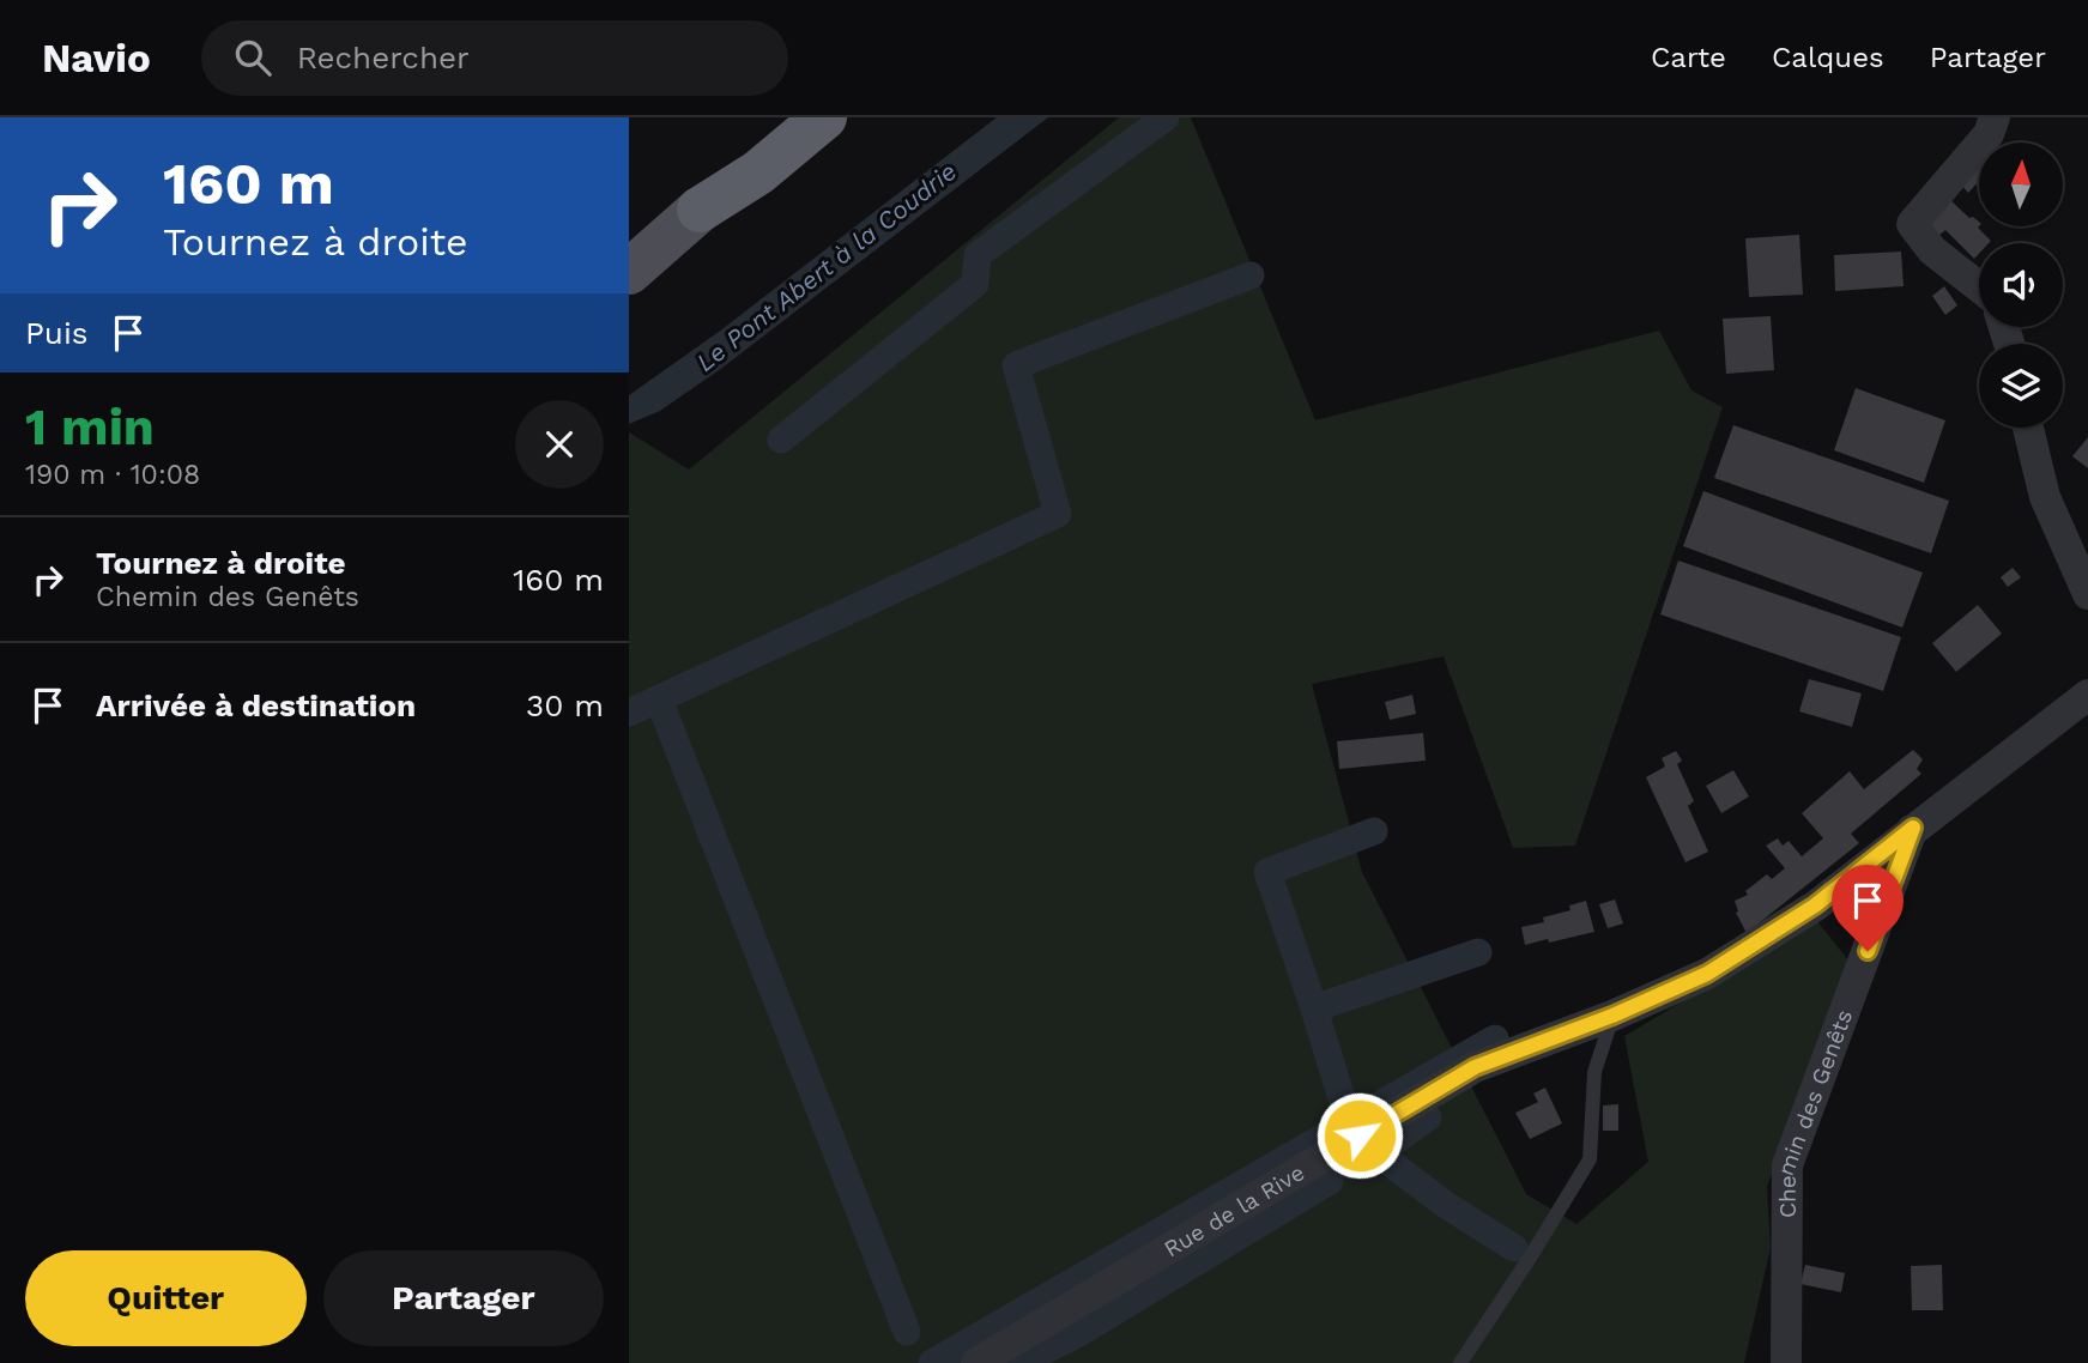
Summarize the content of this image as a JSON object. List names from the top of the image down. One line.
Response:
{"streets":{"street":["Chemin des Genêts","Rue de la Rive"]},"crossings":[["Chemin des Genêts","Rue de la Rive"]],"water":["Le Pont Abert à la Coudrie"],"north":"top","page":{"header":"Navio","search":"Rechercher","nav":["Carte","Calques","Partager"],"turn":["160 m","Tournez à droite"],"then":"Puis","heading":["1 min","190 m · 10:08"],"list":[{"name":"Tournez à droite","note":"Chemin des Genêts","value":"160 m"},{"name":"Arrivée à destination","value":"30 m"}],"buttons":["Quitter","Partager"]}}
